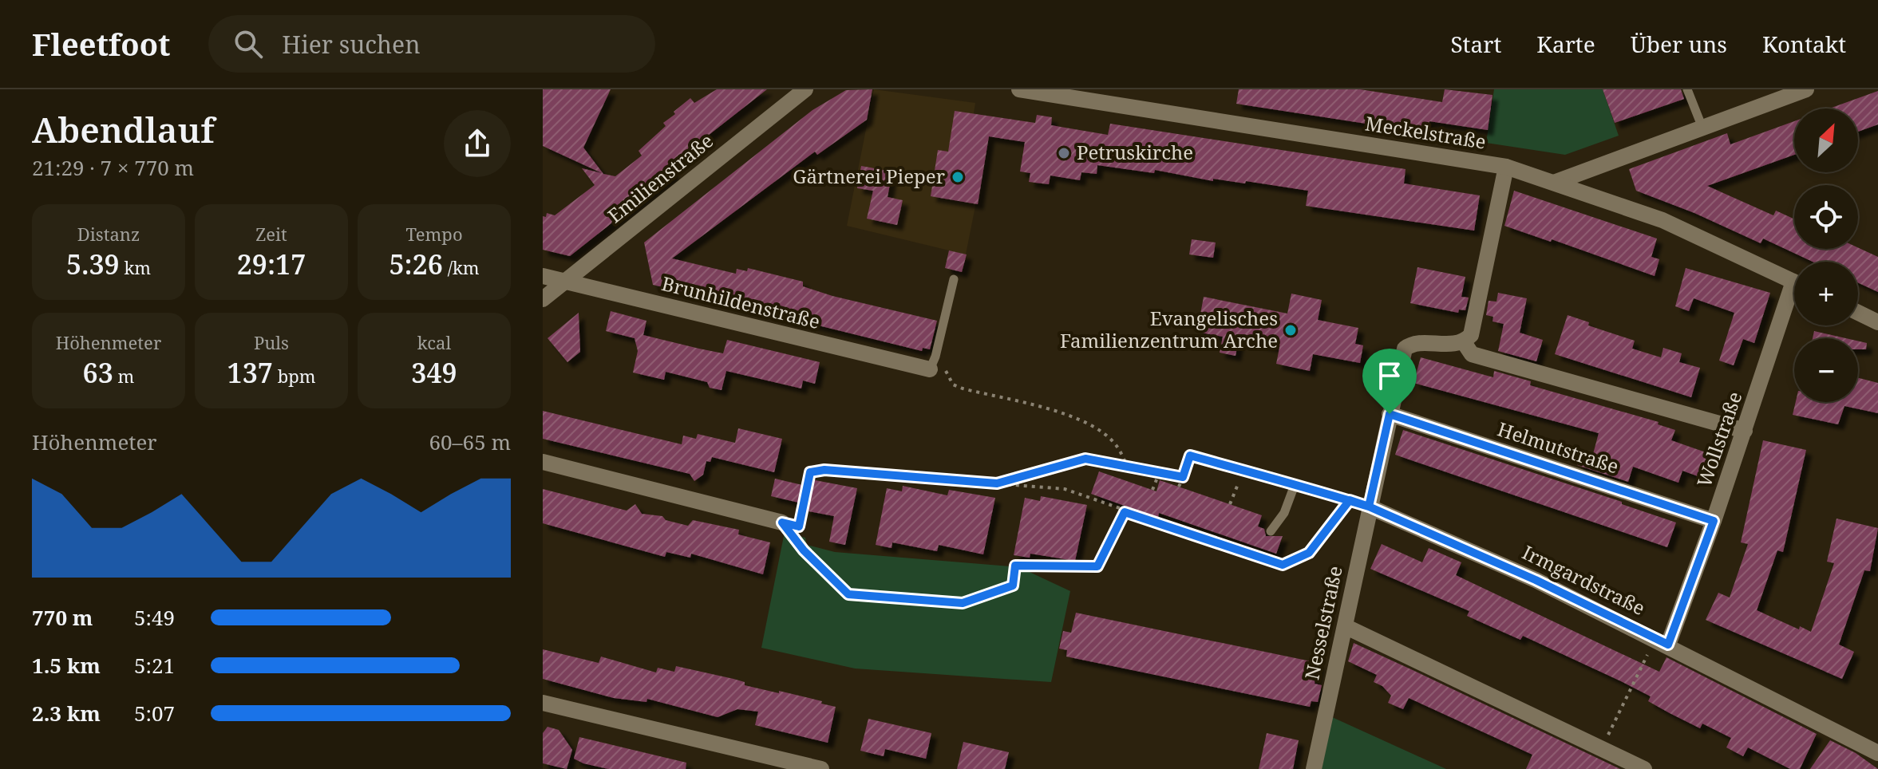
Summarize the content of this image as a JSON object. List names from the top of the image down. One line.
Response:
{"streets":{"street":["Meckelstraße","Emilienstraße","Brunhildenstraße","Wollstraße","Helmutstraße","Irmgardstraße","Nesselstraße"]},"crossings":[["Emilienstraße","Brunhildenstraße"],["Wollstraße","Helmutstraße"],["Wollstraße","Irmgardstraße"],["Helmutstraße","Nesselstraße"],["Irmgardstraße","Nesselstraße"]],"places":["Petruskirche","Gärtnerei Pieper","Evangelisches Familienzentrum Arche"],"north":"top right","page":{"header":"Fleetfoot","search":"Hier suchen","nav":["Start","Karte","Über uns","Kontakt"],"heading":["Abendlauf","21:29 · 7 × 770 m"],"map_buttons":["+","−"],"stats":[["Distanz","5.39 km"],["Zeit","29:17"],["Tempo","5:26 /km"],["Höhenmeter","63 m"],["Puls","137 bpm"],["kcal","349"]],"chart":["Höhenmeter","60–65 m"],"list":[{"name":"770 m","note":"5:49"},{"name":"1.5 km","note":"5:21"},{"name":"2.3 km","note":"5:07"}]}}
